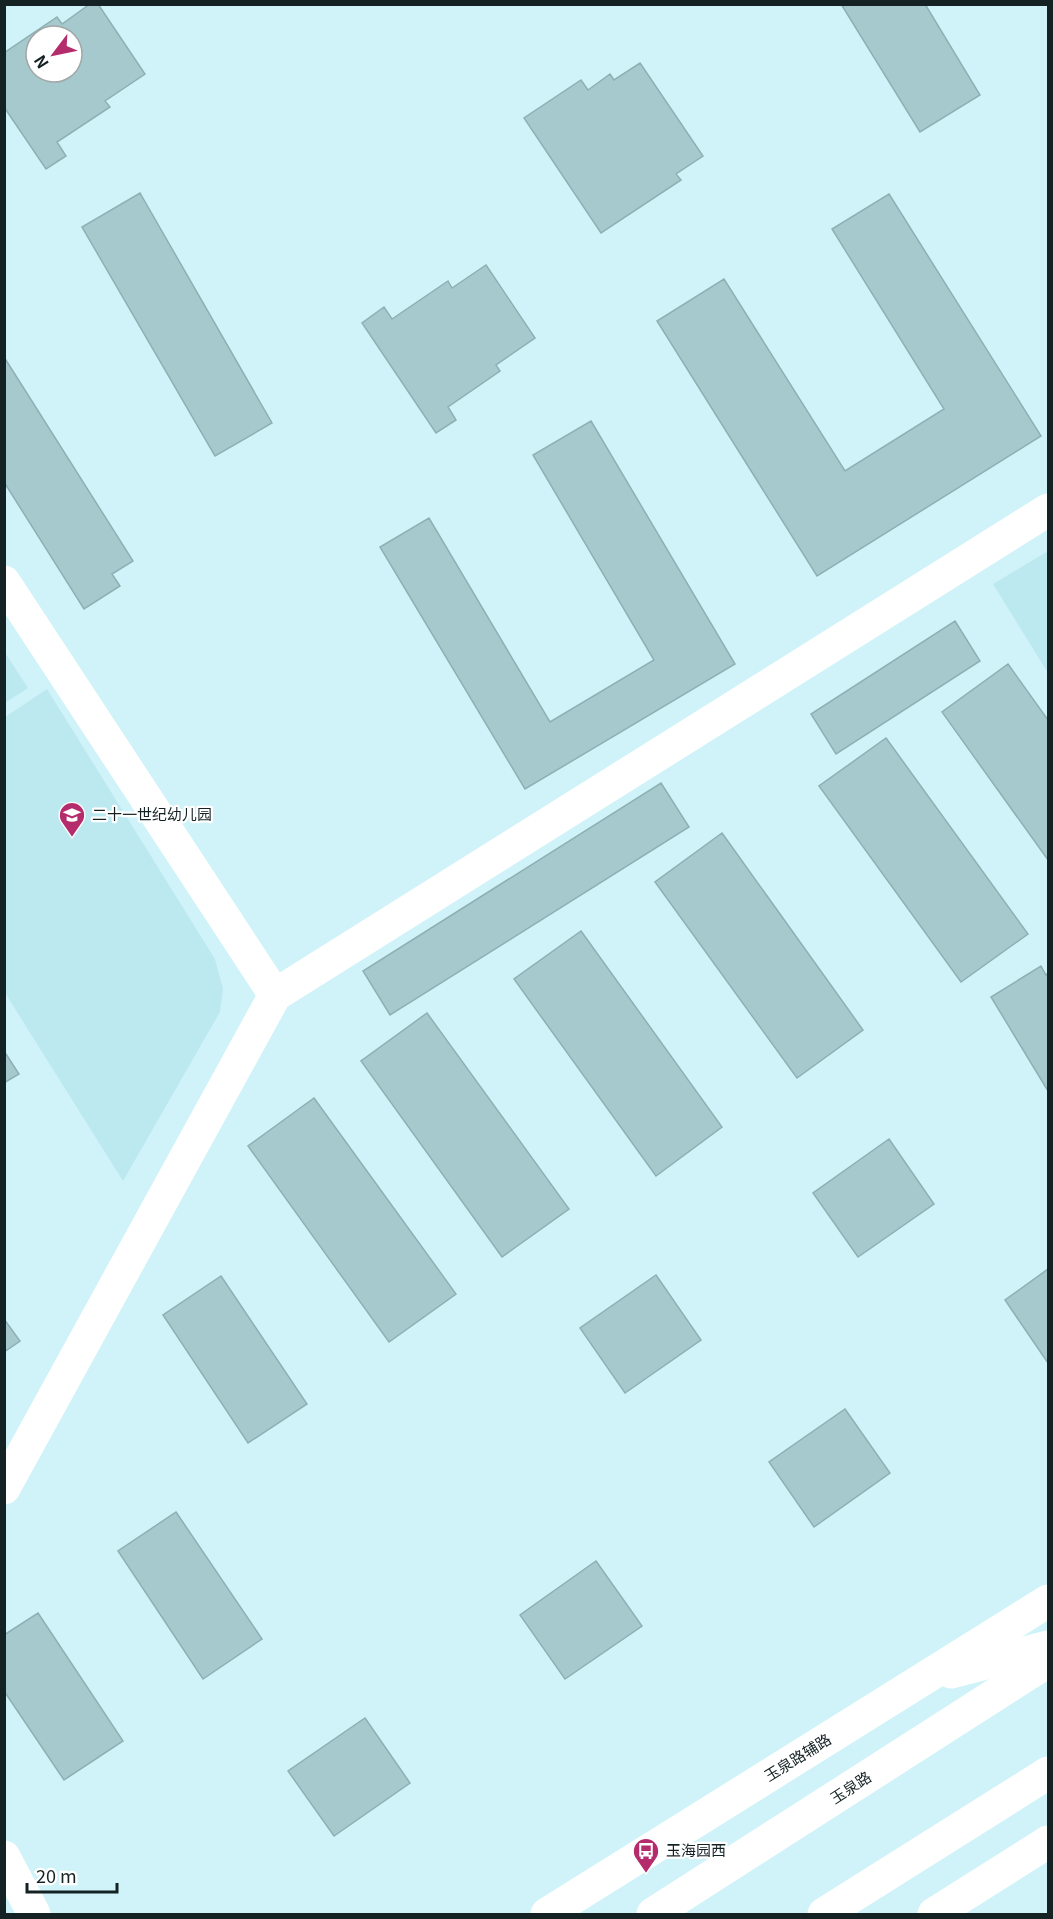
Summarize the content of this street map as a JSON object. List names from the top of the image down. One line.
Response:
{"streets":{"street":["玉泉路辅路","玉泉路"]},"places":{"school or university":["二十一世纪幼儿园"],"bus stop":["玉海园西"]},"scale_bar":"20 m","north":"bottom left"}
